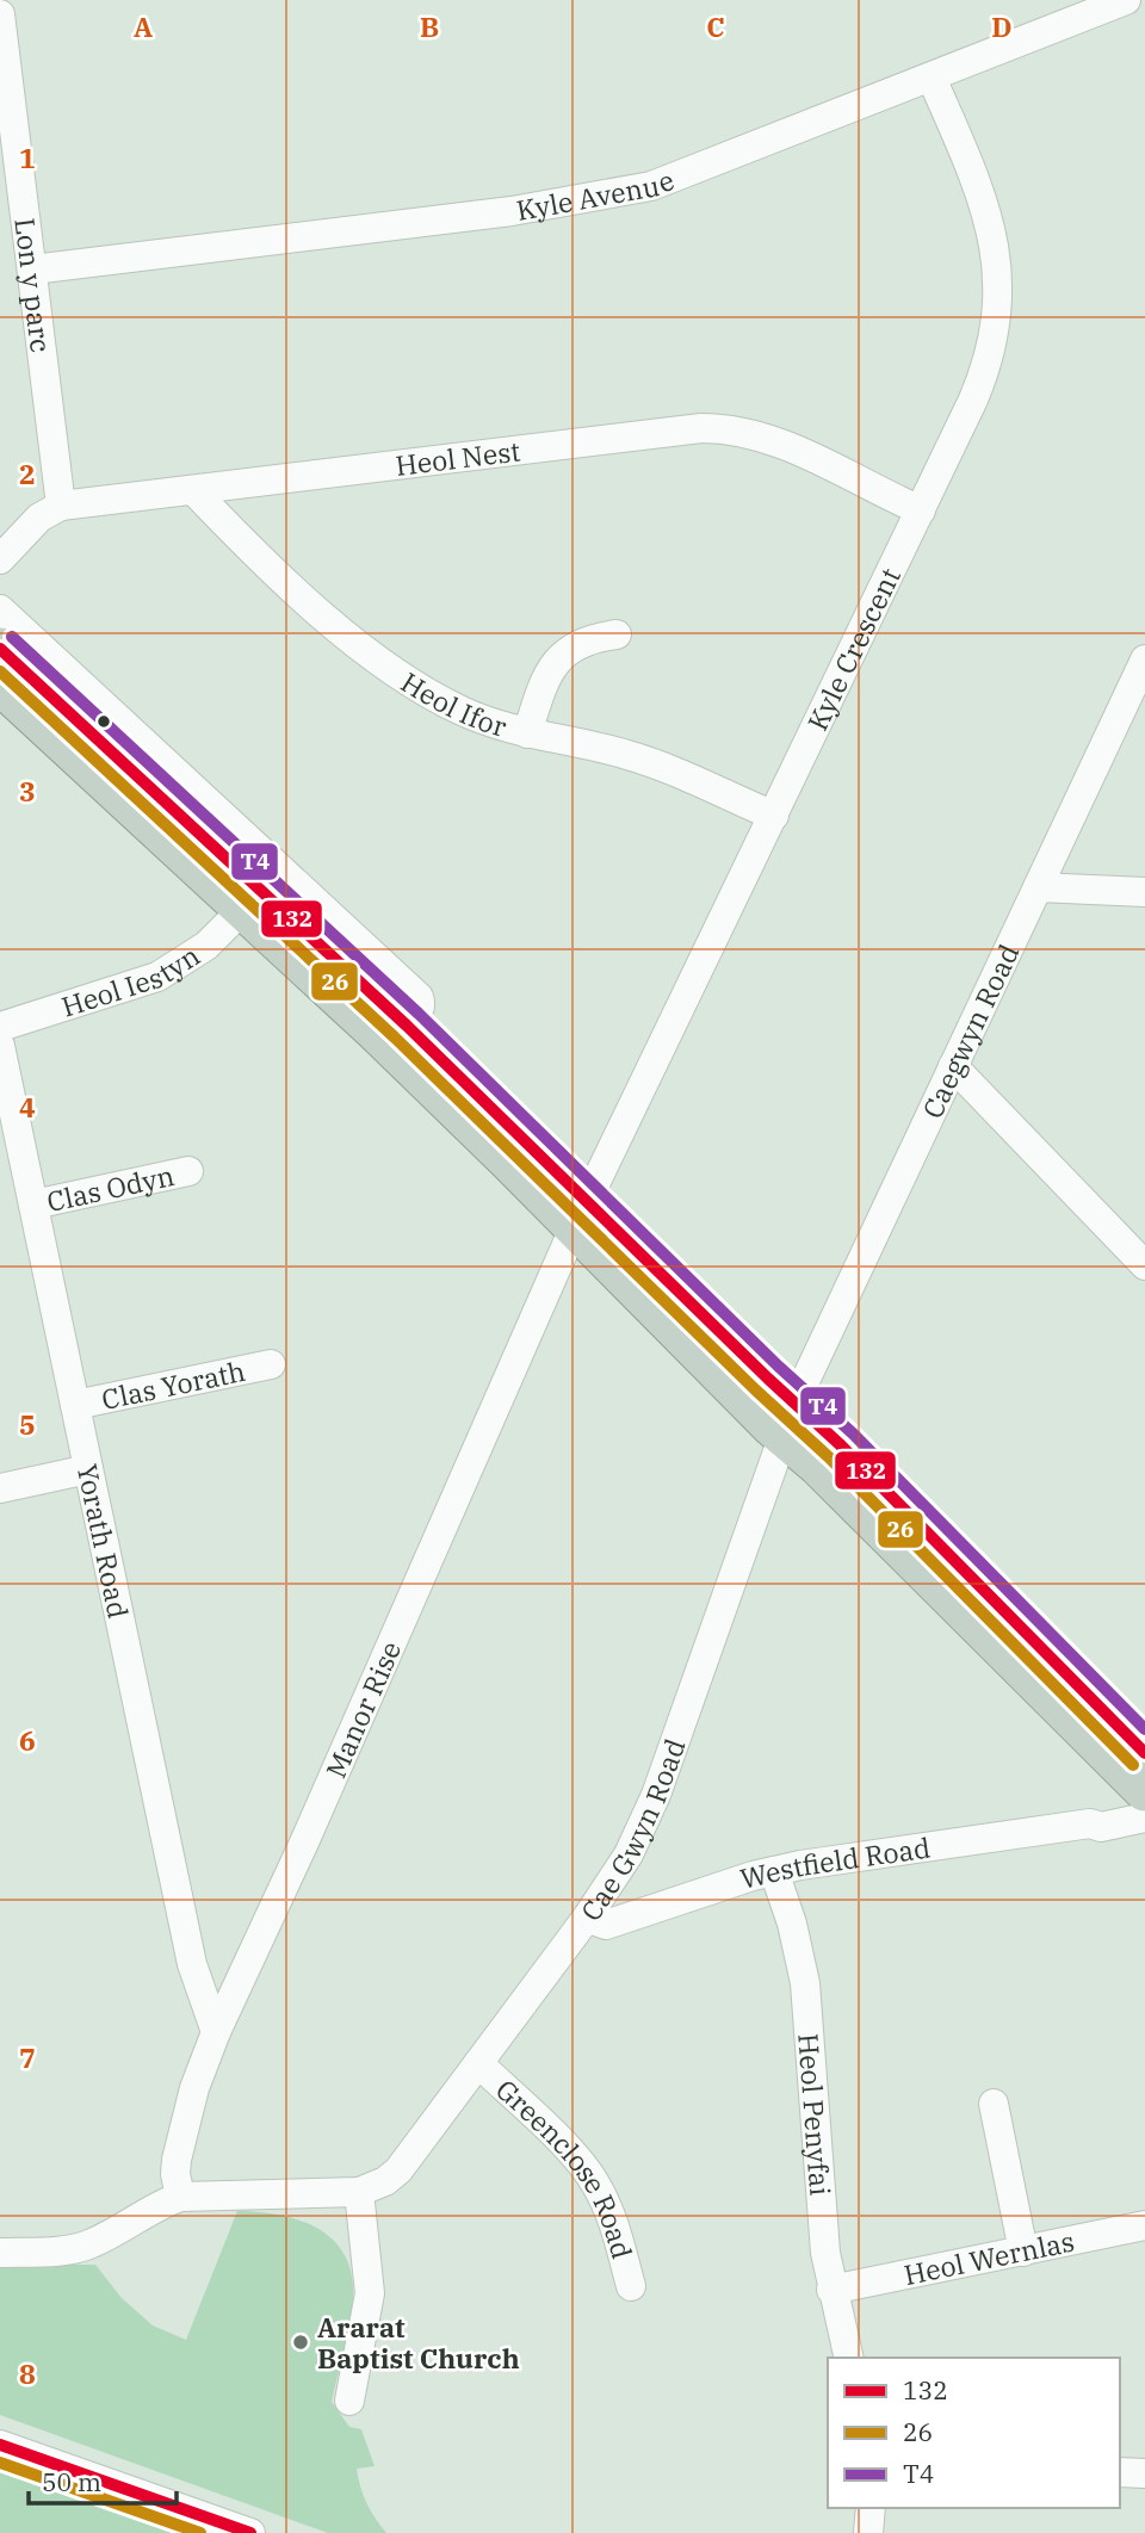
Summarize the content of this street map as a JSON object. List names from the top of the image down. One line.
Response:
{"streets":{"street":["Kyle Avenue","Lon y parc","Heol Nest","Kyle Crescent","Heol Ifor","Heol Iestyn","Caegwyn Road","Clas Odyn","Clas Yorath","Yorath Road","Manor Rise","Cae Gwyn Road","Westfield Road","Heol Penyfai","Greenclose Road","Heol Wernlas"]},"crossings":[["Kyle Avenue","Lon y parc"],["Kyle Avenue","Kyle Crescent"],["Lon y parc","Heol Nest"],["Heol Nest","Kyle Crescent"],["Heol Nest","Heol Ifor"],["Kyle Crescent","Heol Ifor"],["Kyle Crescent","Manor Rise"],["Caegwyn Road","Cae Gwyn Road"],["Clas Odyn","Yorath Road"],["Clas Yorath","Yorath Road"],["Yorath Road","Manor Rise"],["Manor Rise","Cae Gwyn Road"],["Cae Gwyn Road","Westfield Road"],["Cae Gwyn Road","Greenclose Road"],["Westfield Road","Heol Penyfai"],["Heol Penyfai","Heol Wernlas"]],"places":["Ararat Baptist Church"],"lines":["transit line T4","transit line 132","transit line 26"],"legend":["132","26","T4"],"scale_bar":"50 m","grid":{"columns":["A","B","C","D"],"rows":["1","2","3","4","5","6","7","8"]}}
